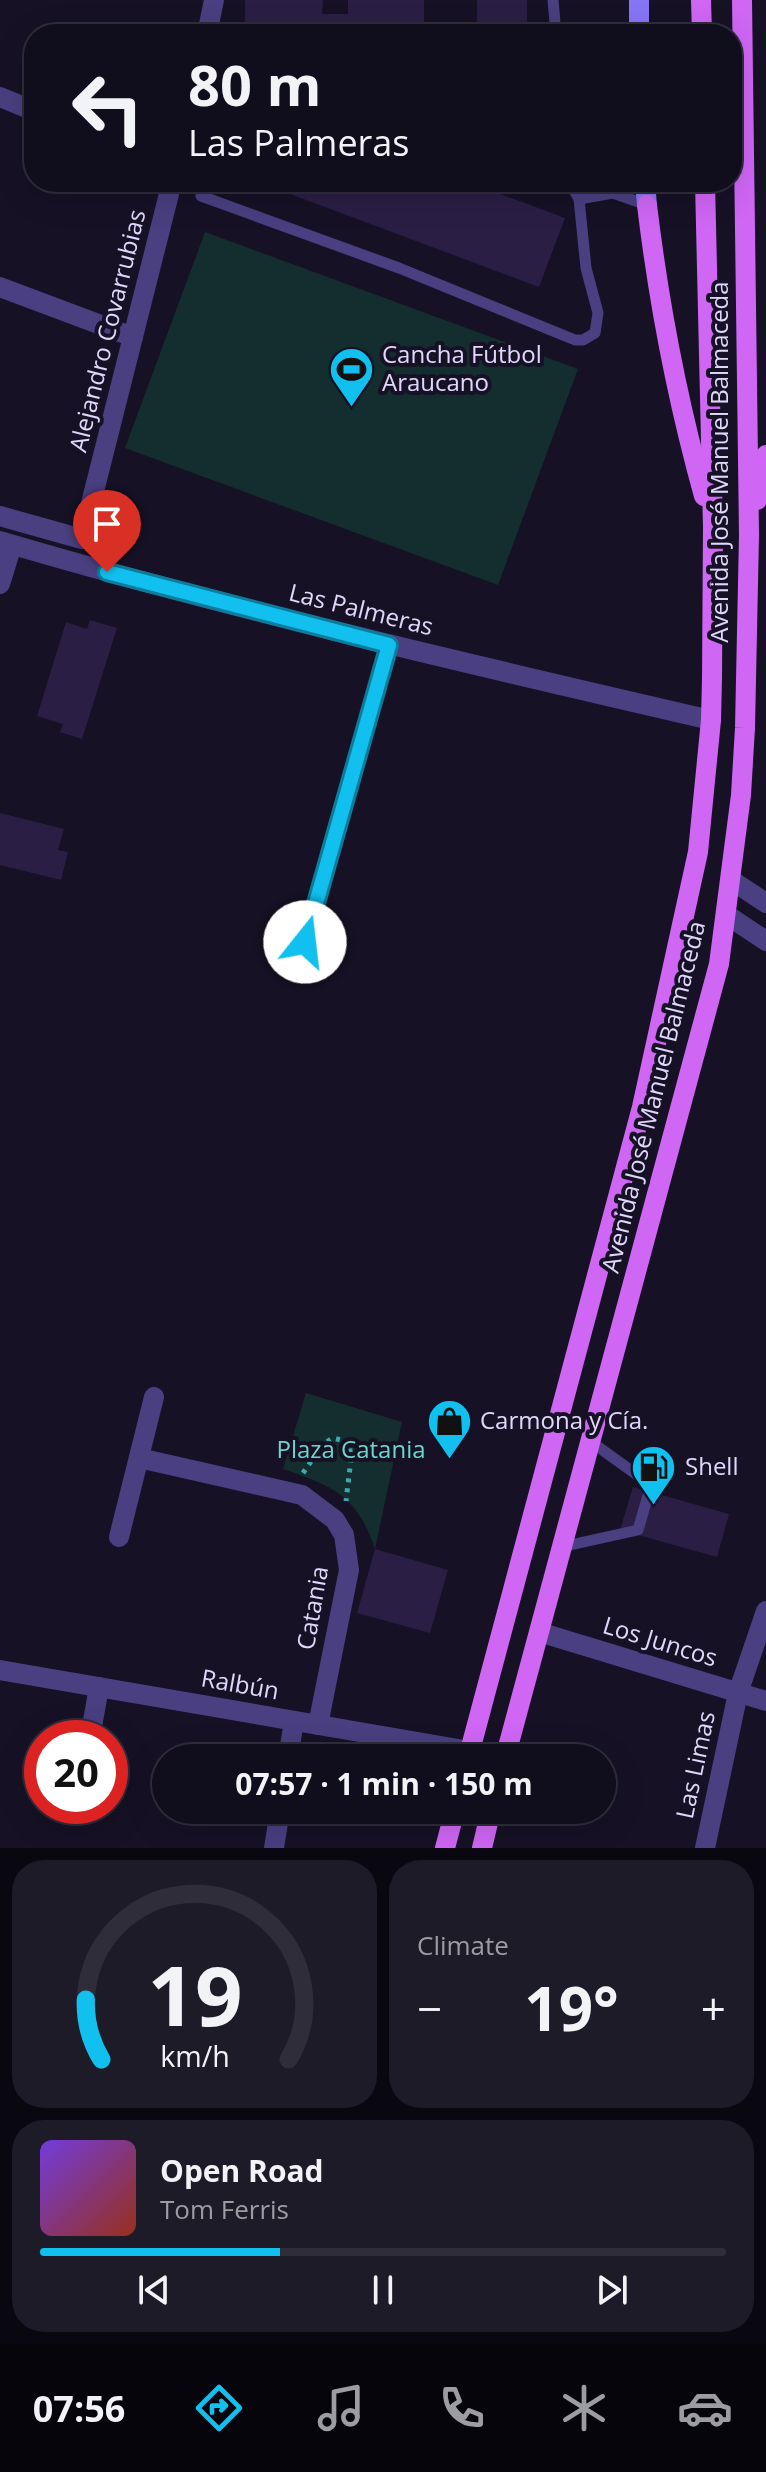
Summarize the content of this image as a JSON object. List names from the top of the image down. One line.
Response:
{"streets":{"main road":["Avenida José Manuel Balmaceda"],"street":["Alejandro Covarrubias","Las Palmeras","Catania","Los Juncos","Ralbún","Las Limas"]},"crossings":[["Avenida José Manuel Balmaceda","Las Palmeras"],["Avenida José Manuel Balmaceda","Los Juncos"],["Catania","Ralbún"],["Los Juncos","Las Limas"]],"parks":["Plaza Catania"],"places":{"sports":["Cancha Fútbol Araucano"],"shop":["Carmona y Cía."],"fuel station":["Shell"]},"page":{"turn":["80 m","Las Palmeras"],"limit":"20","trip":"07:57 · 1 min · 150 m","tile":"Climate","heat":["−","19°","+"],"song":["Open Road","Tom Ferris"],"tabs":"07:56","gauge":["19","km/h"]}}
